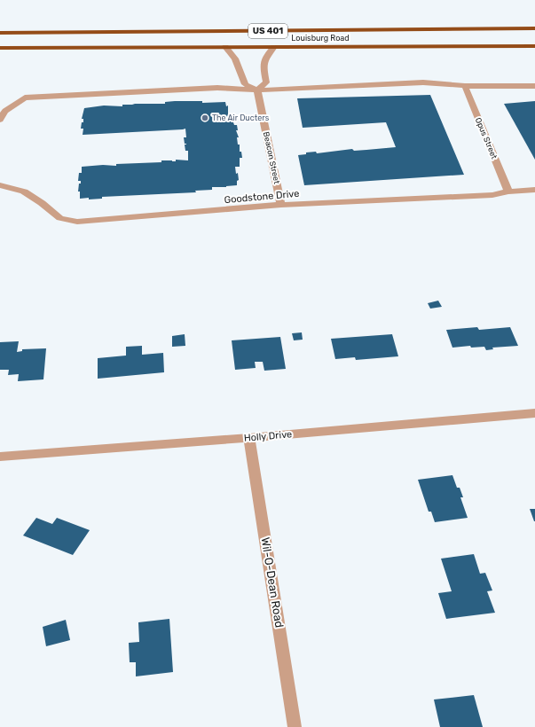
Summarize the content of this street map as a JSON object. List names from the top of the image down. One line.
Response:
{"streets":{"highway":["US 401","Louisburg Road"],"street":["Opus Street","Beacon Street","Goodstone Drive","Holly Drive","Wil-O-Dean Road"]},"crossings":[["Opus Street","Goodstone Drive"],["Beacon Street","Goodstone Drive"],["Holly Drive","Wil-O-Dean Road"]],"places":["The Air Ducters"]}
